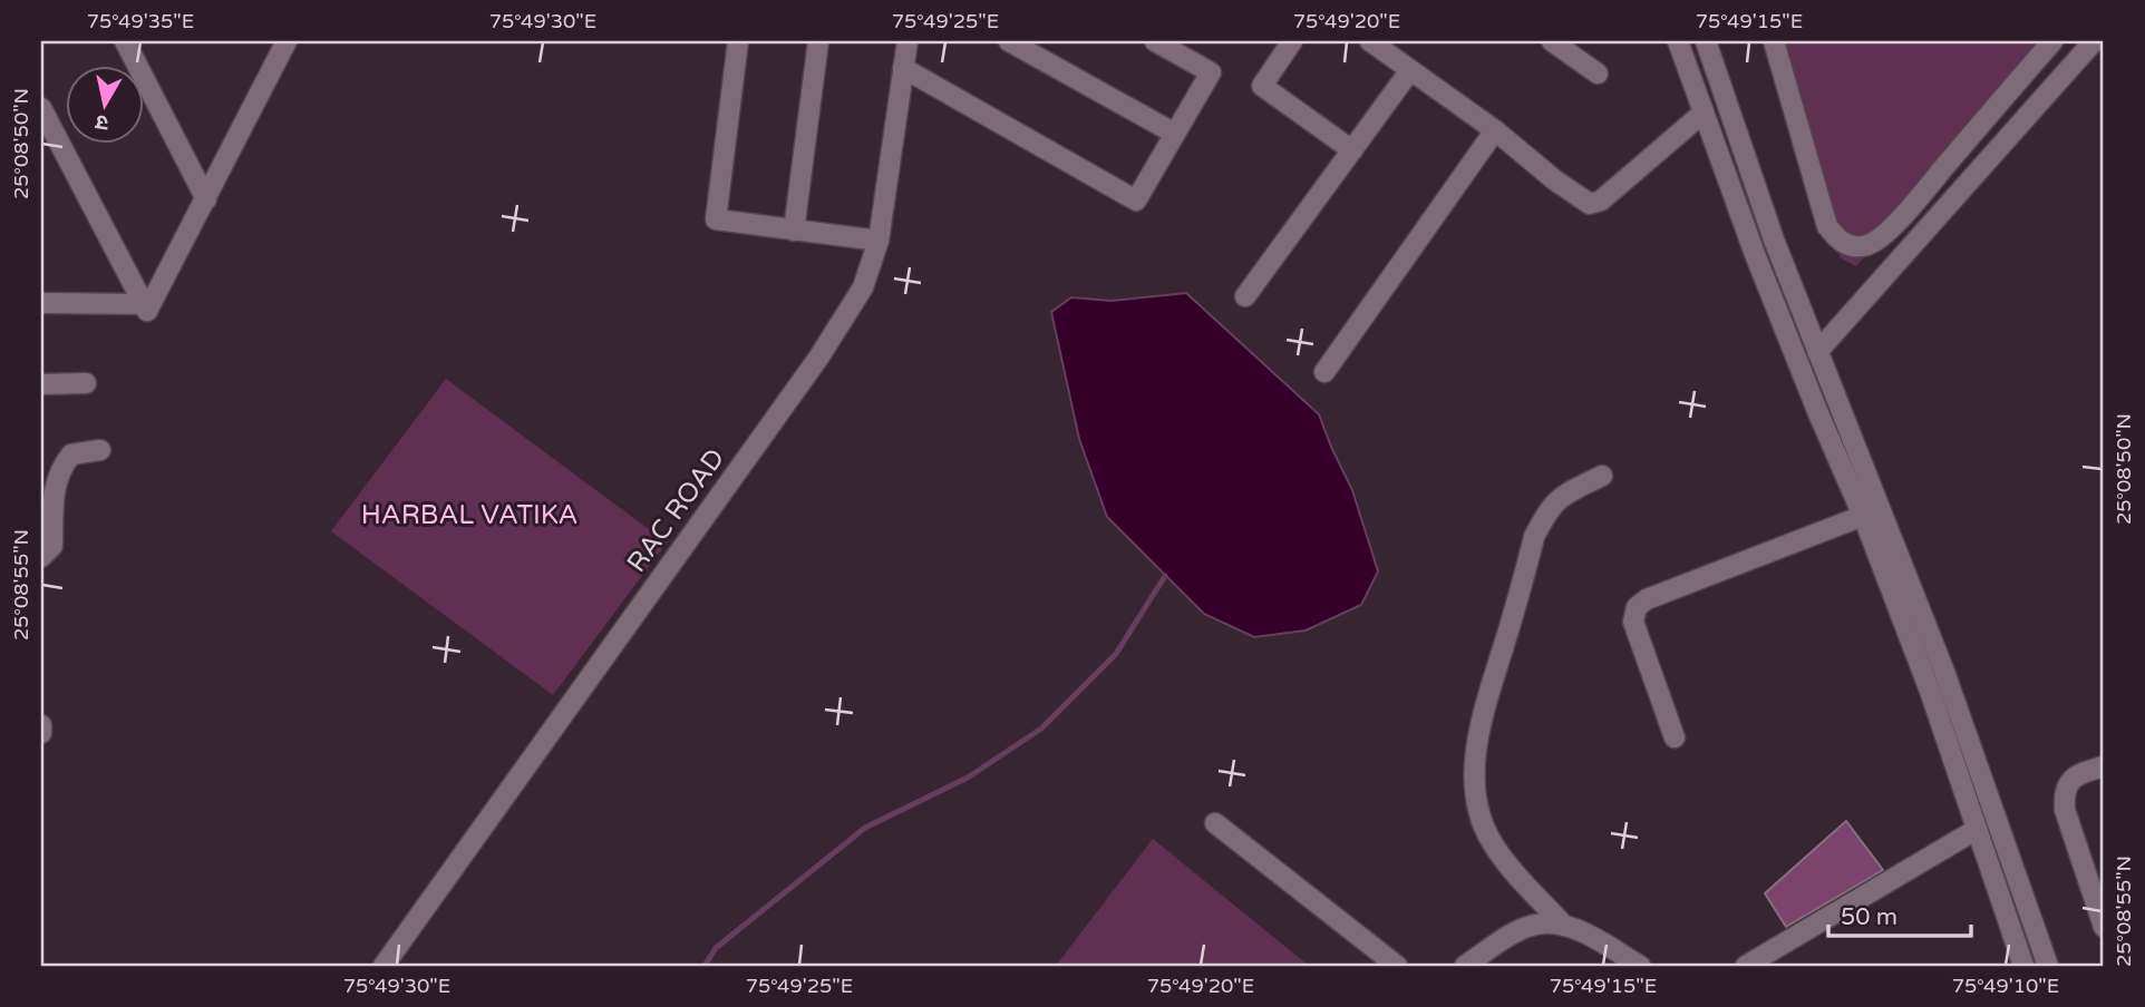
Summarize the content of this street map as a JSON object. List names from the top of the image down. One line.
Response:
{"streets":{"street":["RAC ROAD"]},"parks":["HARBAL VATIKA"],"scale_bar":"50 m","north":"bottom","coordinates":["75°49'35\"E","75°49'30\"E","75°49'25\"E","75°49'20\"E","75°49'15\"E","25°08'50\"N","25°08'55\"N","75°49'10\"E"]}
